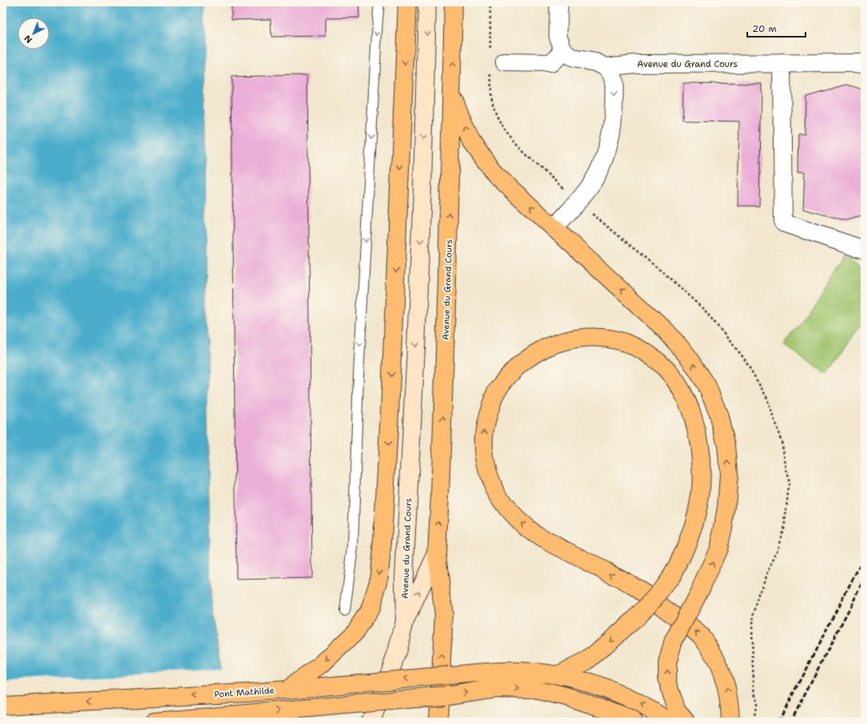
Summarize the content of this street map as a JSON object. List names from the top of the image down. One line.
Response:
{"streets":{"main road":["Avenue du Grand Cours","Pont Mathilde"]},"scale_bar":"20 m","north":"bottom left"}
